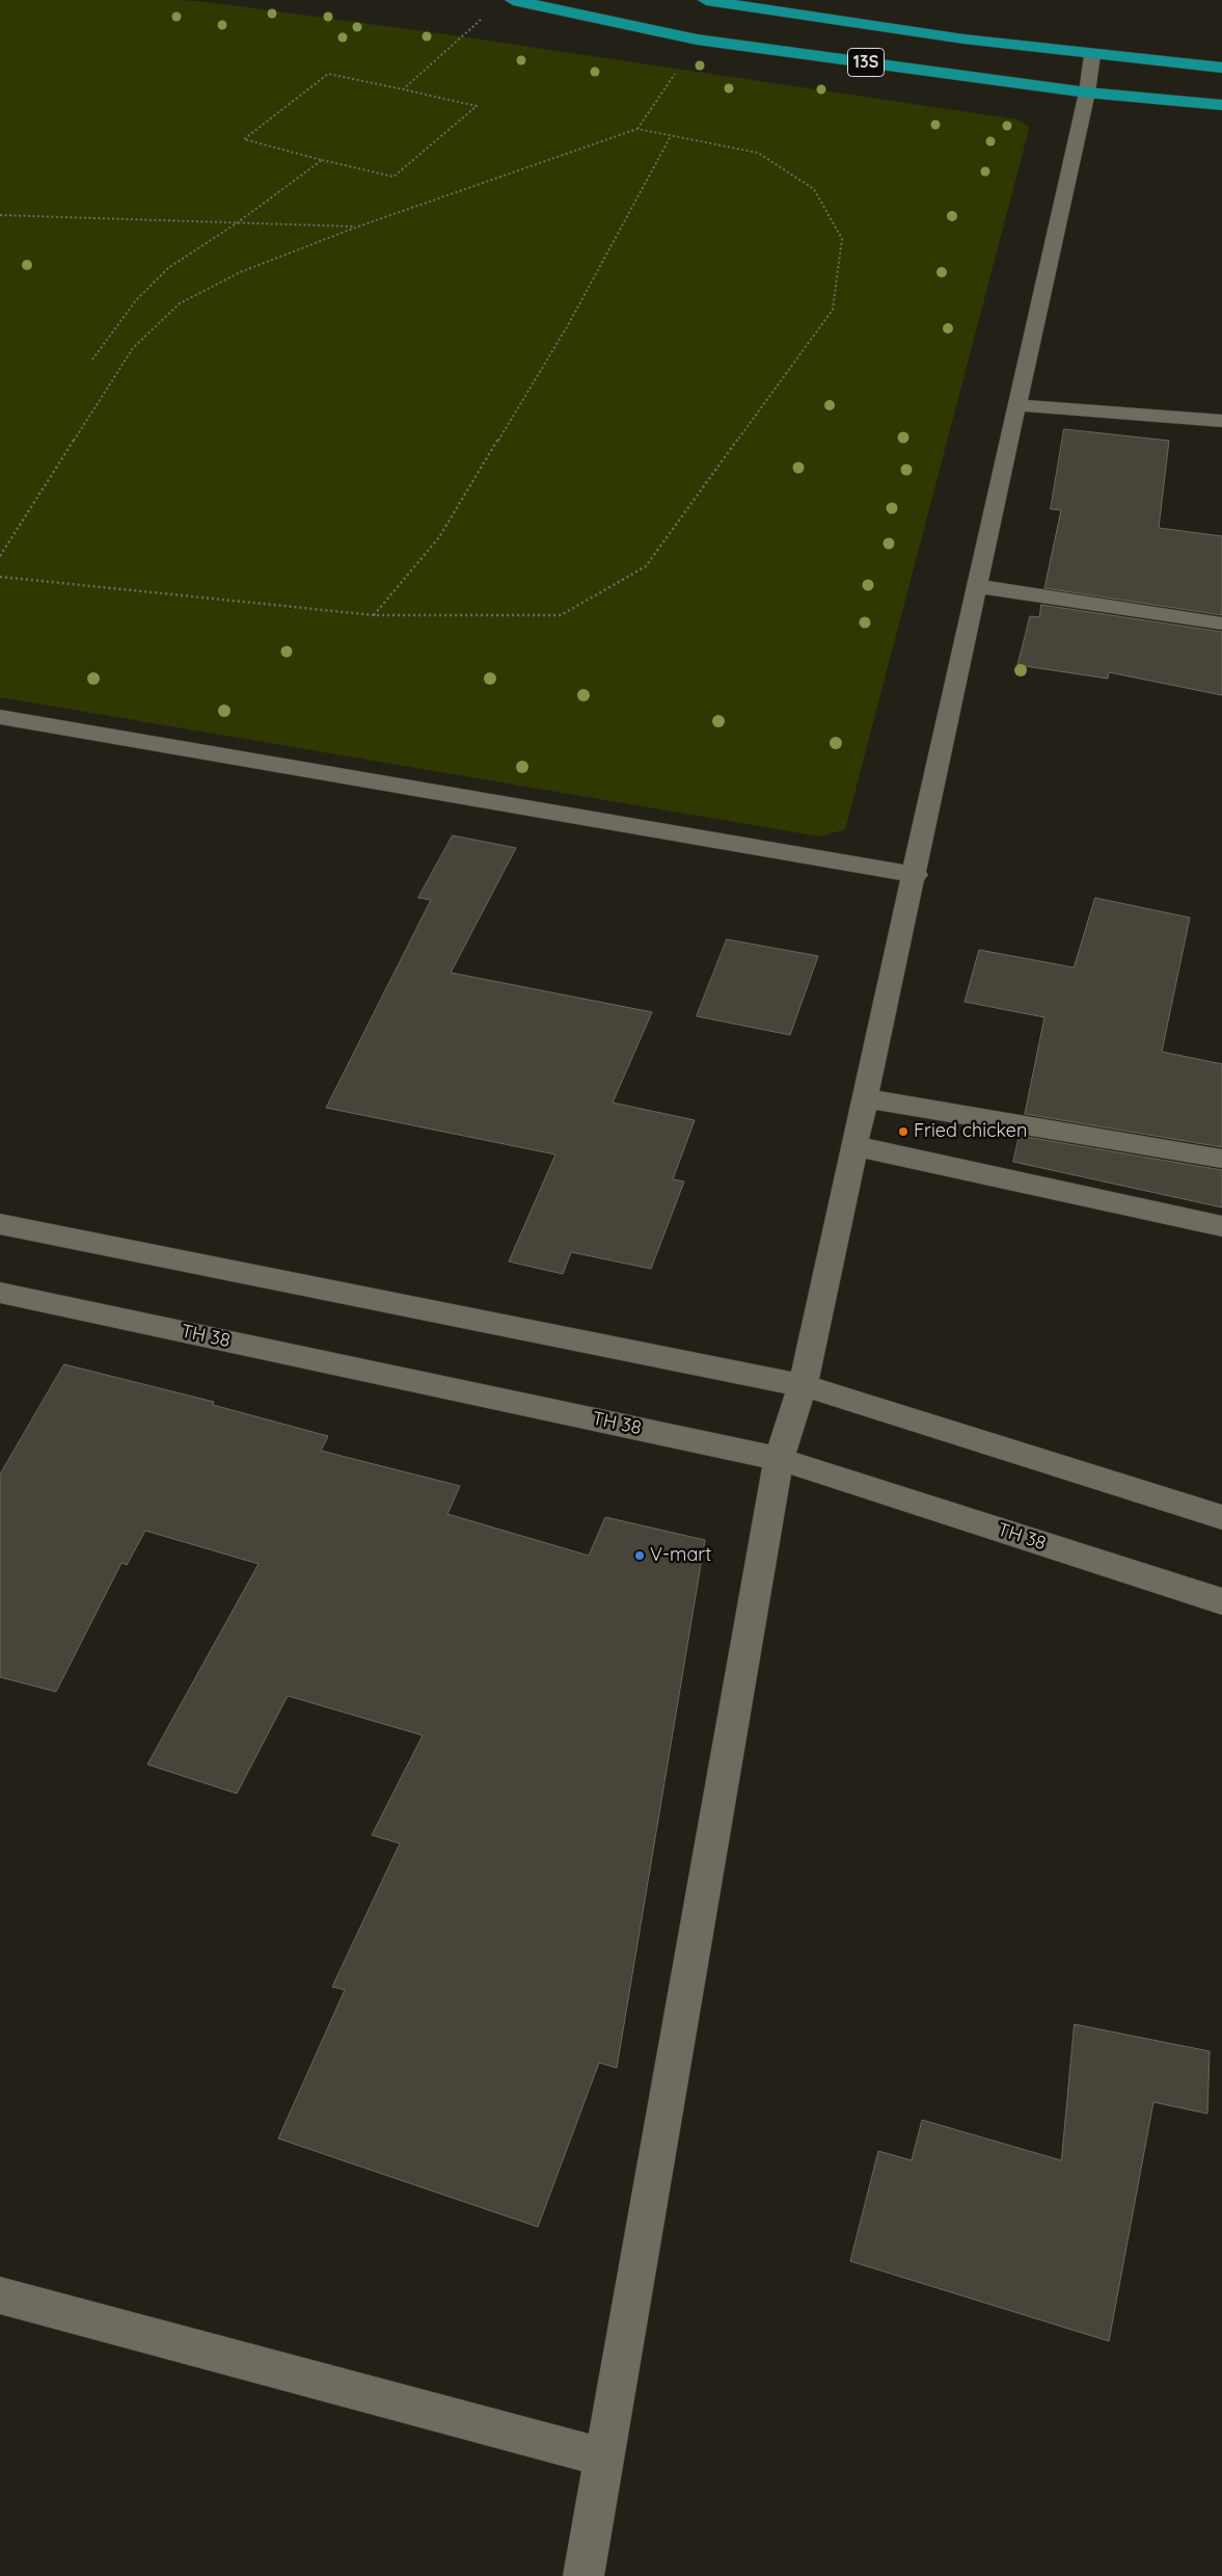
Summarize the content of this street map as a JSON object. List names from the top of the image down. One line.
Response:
{"streets":{"highway":["13S"],"street":["TH 38"]},"places":["Fried chicken","V-mart"]}
